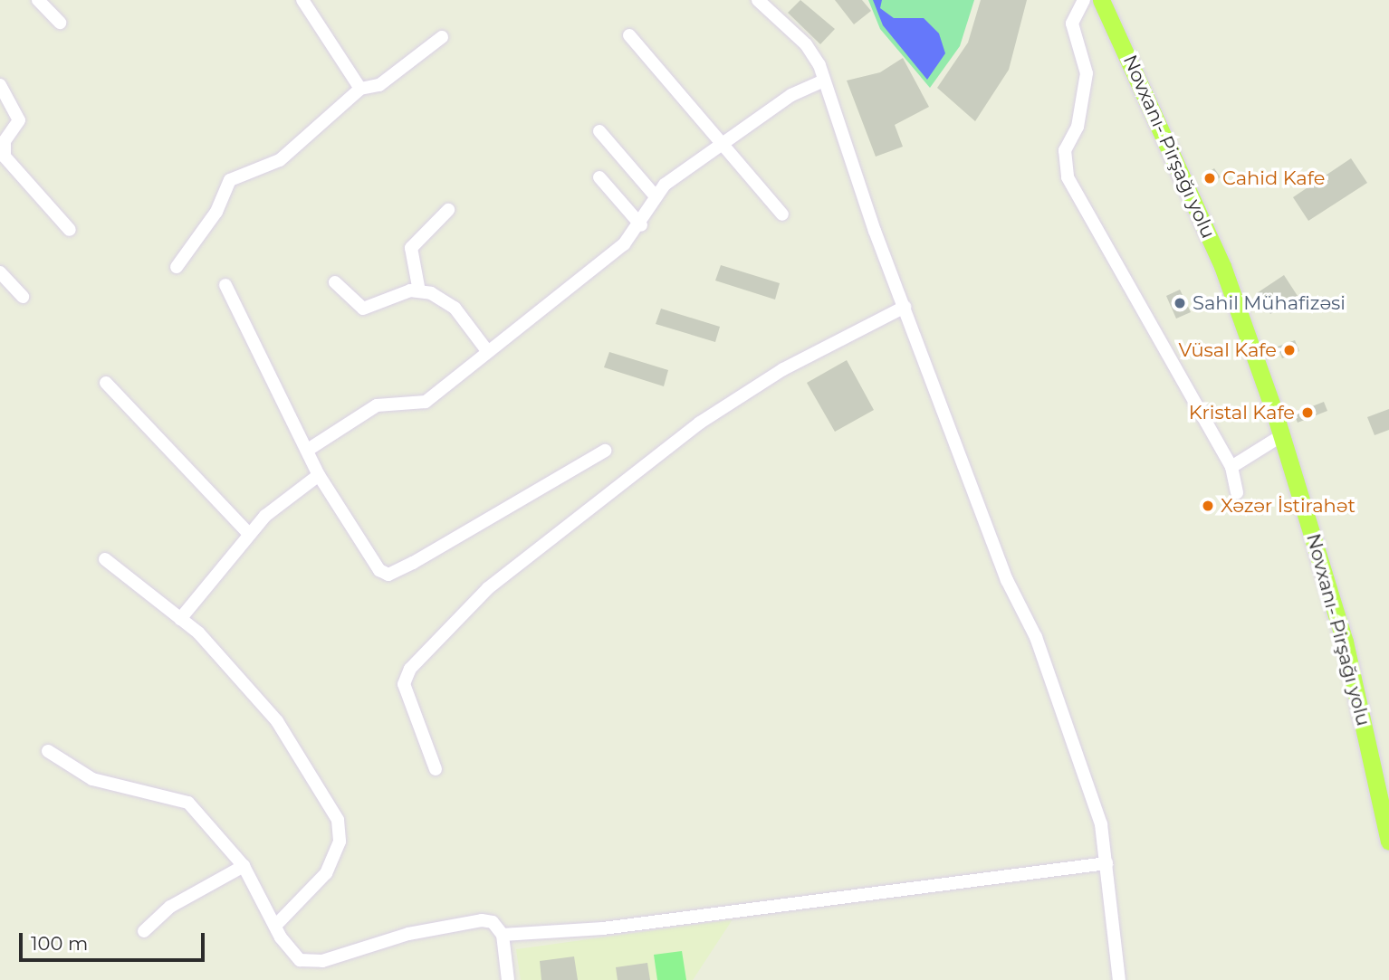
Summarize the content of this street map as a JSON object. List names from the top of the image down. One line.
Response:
{"streets":{"main road":["Novxanı- Pirşağı yolu"]},"places":["Cahid Kafe","Sahil Mühafizəsi","Vüsal Kafe","Kristal Kafe","Xəzər İstirahət"],"scale_bar":"100 m"}
